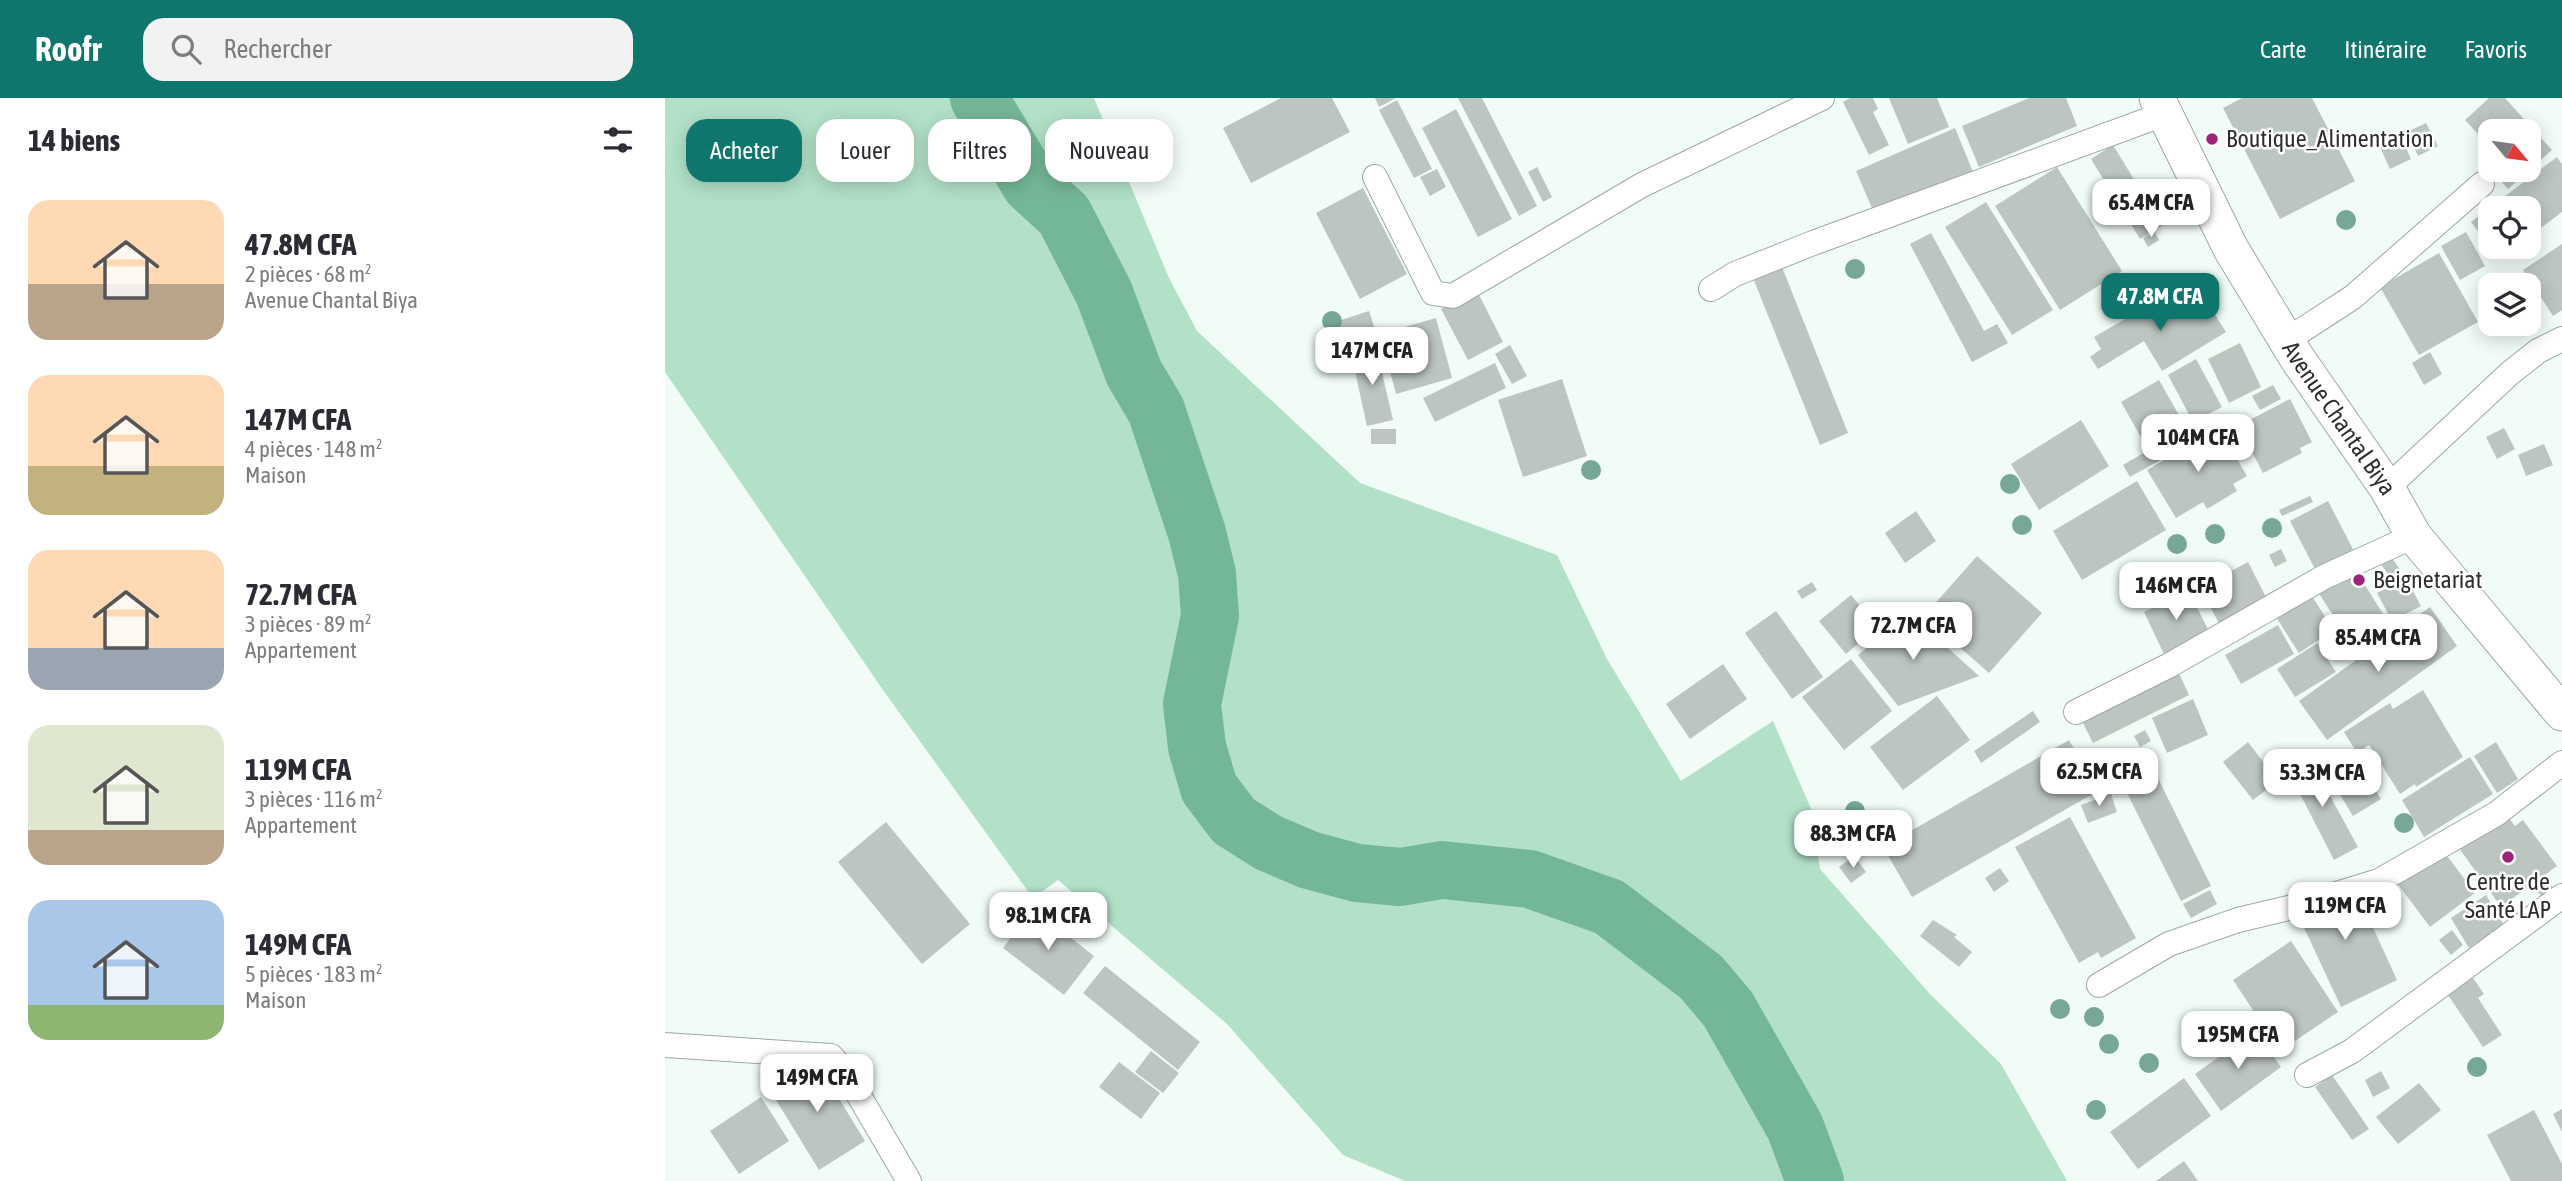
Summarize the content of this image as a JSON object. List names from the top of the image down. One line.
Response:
{"streets":{"main road":["Avenue Chantal Biya"]},"places":["Boutique_Alimentation","Beignetariat","Centre de Santé LAP"],"north":"bottom right","page":{"header":"Roofr","search":"Rechercher","nav":["Carte","Itinéraire","Favoris"],"heading":"14 biens","chip":["Acheter","Louer","Filtres","Nouveau"],"price":["65.4M CFA","47.8M CFA","147M CFA","104M CFA","146M CFA","72.7M CFA","85.4M CFA","62.5M CFA","53.3M CFA","88.3M CFA","119M CFA","98.1M CFA","195M CFA","149M CFA"],"list":[{"name":"47.8M CFA","note":"2 pièces · 68 m² · Avenue Chantal Biya"},{"name":"147M CFA","note":"4 pièces · 148 m² · Maison"},{"name":"72.7M CFA","note":"3 pièces · 89 m² · Appartement"},{"name":"119M CFA","note":"3 pièces · 116 m² · Appartement"},{"name":"149M CFA","note":"5 pièces · 183 m² · Maison"}]}}
